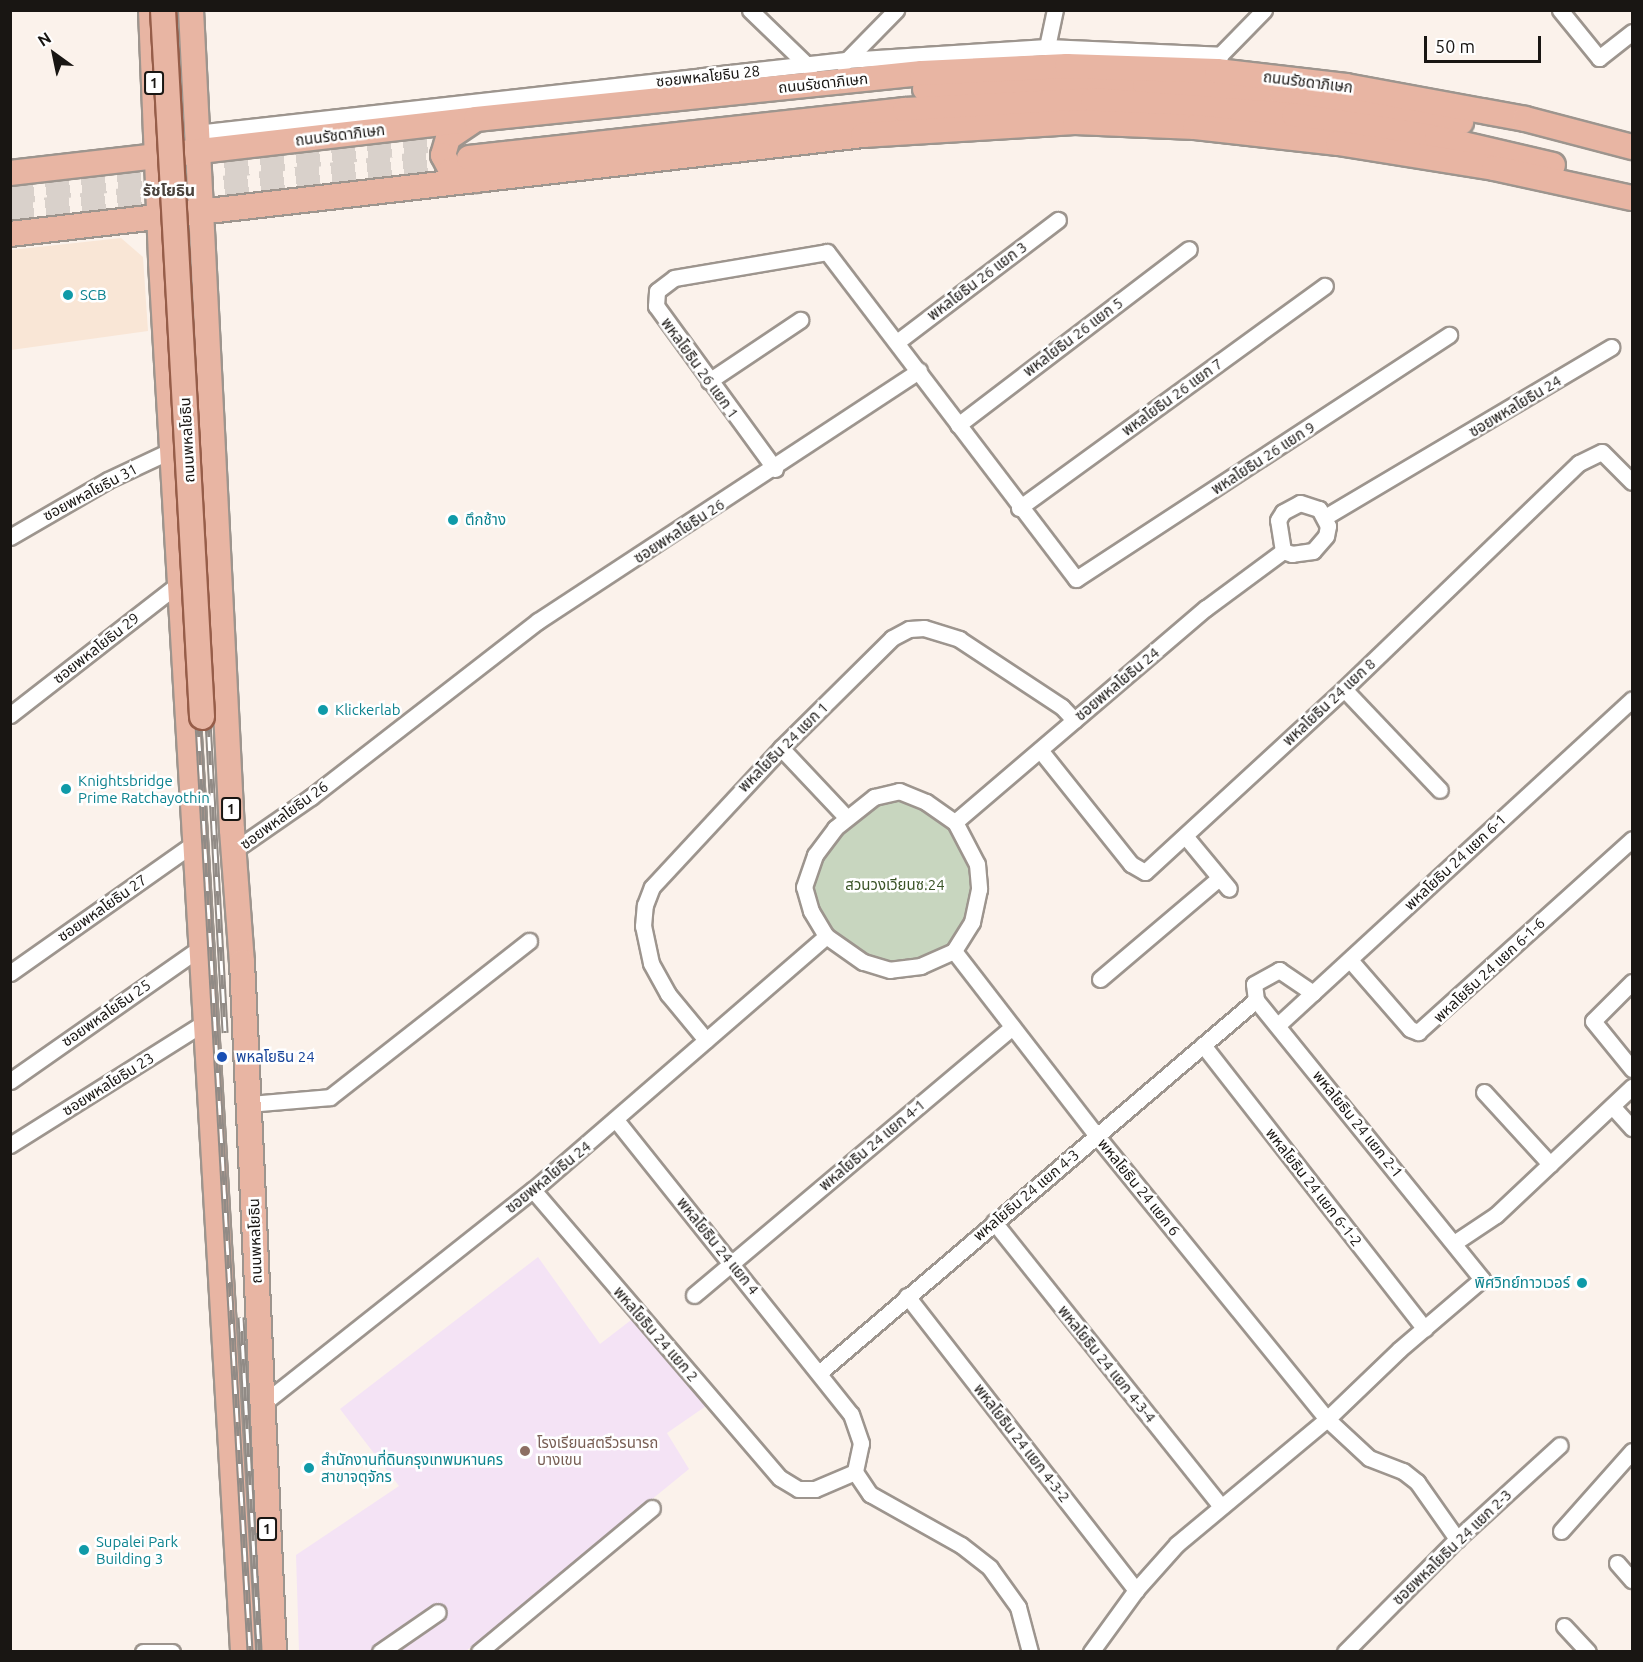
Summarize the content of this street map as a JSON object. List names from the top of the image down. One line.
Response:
{"streets":{"main road":["ถนนรัชดาภิเษก","1","ถนนพหลโยธิน"],"street":["ซอยพหลโยธิน 28","พหลโยธิน 26 แยก 3","พหลโยธิน 26 แยก 5","พหลโยธิน 26 แยก 1","พหลโยธิน 26 แยก 7","ซอยพหลโยธิน 24","พหลโยธิน 26 แยก 9","ซอยพหลโยธิน 31","ซอยพหลโยธิน 26","ซอยพหลโยธิน 29","พหลโยธิน 24 แยก 8","พหลโยธิน 24 แยก 1","พหลโยธิน 24 แยก 6-1","ซอยพหลโยธิน 27","พหลโยธิน 24 แยก 6-1-6","ซอยพหลโยธิน 25","ซอยพหลโยธิน 23","พหลโยธิน 24 แยก 2-1","พหลโยธิน 24 แยก 4-1","พหลโยธิน 24 แยก 6","พหลโยธิน 24 แยก 6-1-2","พหลโยธิน 24 แยก 4-3","พหลโยธิน 24 แยก 4","พหลโยธิน 24 แยก 2","พหลโยธิน 24 แยก 4-3-4","พหลโยธิน 24 แยก 4-3-2","ซอยพหลโยธิน 24 แยก 2-3"]},"crossings":[["ซอยพหลโยธิน 28","ถนนรัชดาภิเษก"],["ซอยพหลโยธิน 28","ถนนพหลโยธิน"],["ถนนรัชดาภิเษก","ถนนพหลโยธิน"],["พหลโยธิน 26 แยก 3","พหลโยธิน 26 แยก 1"],["พหลโยธิน 26 แยก 1","ซอยพหลโยธิน 26"],["พหลโยธิน 26 แยก 7","พหลโยธิน 26 แยก 9"],["ซอยพหลโยธิน 24","ถนนพหลโยธิน"],["ซอยพหลโยธิน 24","พหลโยธิน 24 แยก 8"],["ซอยพหลโยธิน 24","พหลโยธิน 24 แยก 1"],["ซอยพหลโยธิน 24","พหลโยธิน 24 แยก 6"],["ซอยพหลโยธิน 24","พหลโยธิน 24 แยก 4"],["ซอยพหลโยธิน 24","พหลโยธิน 24 แยก 2"],["ถนนพหลโยธิน","ซอยพหลโยธิน 31"],["ถนนพหลโยธิน","ซอยพหลโยธิน 26"],["ถนนพหลโยธิน","ซอยพหลโยธิน 29"],["ถนนพหลโยธิน","ซอยพหลโยธิน 27"],["ถนนพหลโยธิน","ซอยพหลโยธิน 25"],["ถนนพหลโยธิน","ซอยพหลโยธิน 23"],["พหลโยธิน 24 แยก 6-1","พหลโยธิน 24 แยก 6-1-6"],["พหลโยธิน 24 แยก 6-1","พหลโยธิน 24 แยก 2-1"],["พหลโยธิน 24 แยก 2-1","พหลโยธิน 24 แยก 6"],["พหลโยธิน 24 แยก 2-1","พหลโยธิน 24 แยก 6-1-2"],["พหลโยธิน 24 แยก 2-1","พหลโยธิน 24 แยก 4-3"],["พหลโยธิน 24 แยก 2-1","พหลโยธิน 24 แยก 4-3-4"],["พหลโยธิน 24 แยก 2-1","พหลโยธิน 24 แยก 4-3-2"],["พหลโยธิน 24 แยก 4-1","พหลโยธิน 24 แยก 6"],["พหลโยธิน 24 แยก 4-1","พหลโยธิน 24 แยก 4"],["พหลโยธิน 24 แยก 6","พหลโยธิน 24 แยก 4-3"],["พหลโยธิน 24 แยก 6","ซอยพหลโยธิน 24 แยก 2-3"],["พหลโยธิน 24 แยก 6-1-2","พหลโยธิน 24 แยก 4-3"],["พหลโยธิน 24 แยก 4-3","พหลโยธิน 24 แยก 4"],["พหลโยธิน 24 แยก 4-3","พหลโยธิน 24 แยก 4-3-4"],["พหลโยธิน 24 แยก 4-3","พหลโยธิน 24 แยก 4-3-2"]],"districts":["รัชโยธิน"],"parks":["สวนวงเวียนซ.24"],"places":["SCB","ตึกช้าง","Klickerlab","Knightsbridge Prime Ratchayothin","พหลโยธิน 24","พิศวิทย์ทาวเวอร์","โรงเรียนสตรีวรนารถ บางเขน","สำนักงานที่ดินกรุงเทพมหานคร สาขาจตุจักร","Supalei Park Building 3"],"scale_bar":"50 m","north":"top left"}
